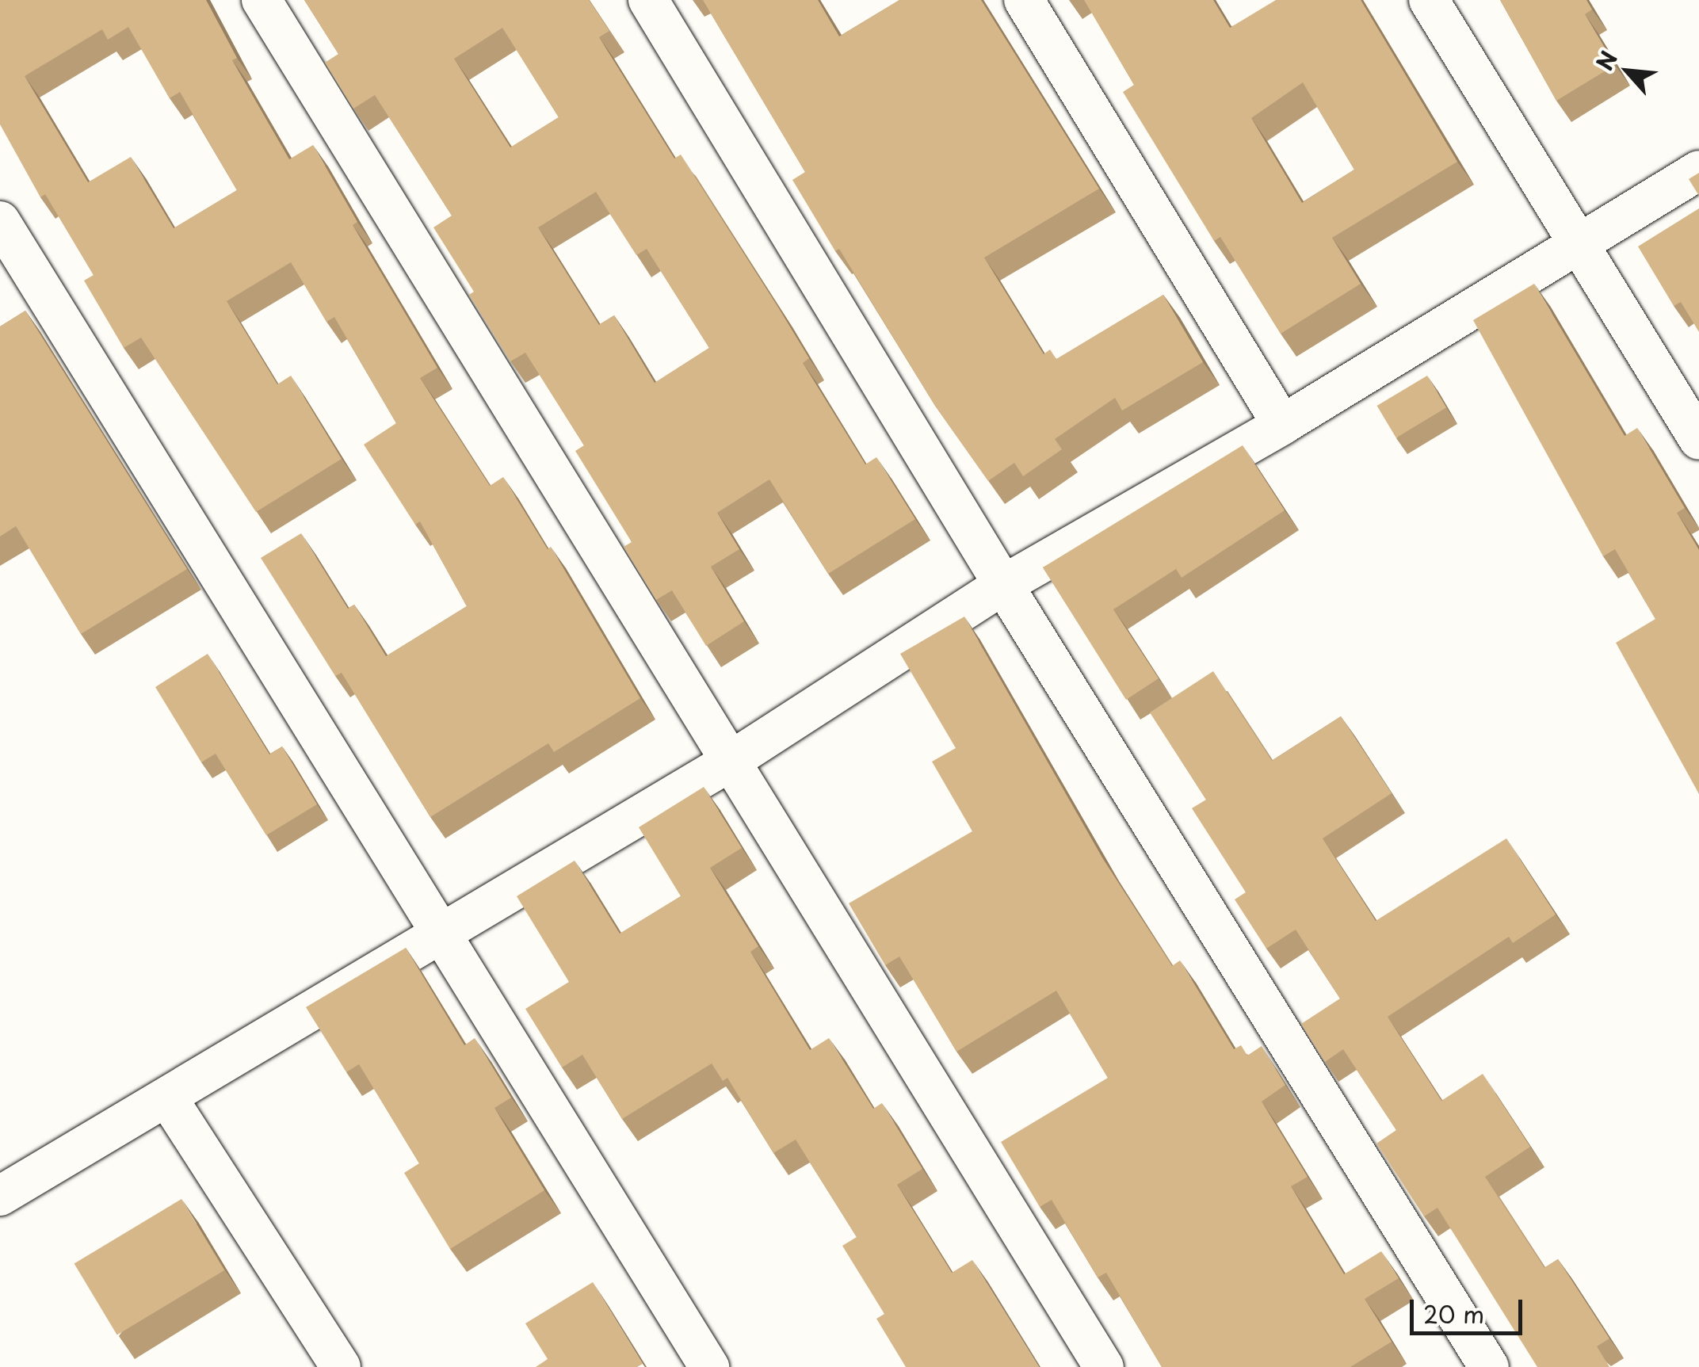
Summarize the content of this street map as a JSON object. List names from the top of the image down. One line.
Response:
{"scale_bar":"20 m","north":"top left"}
